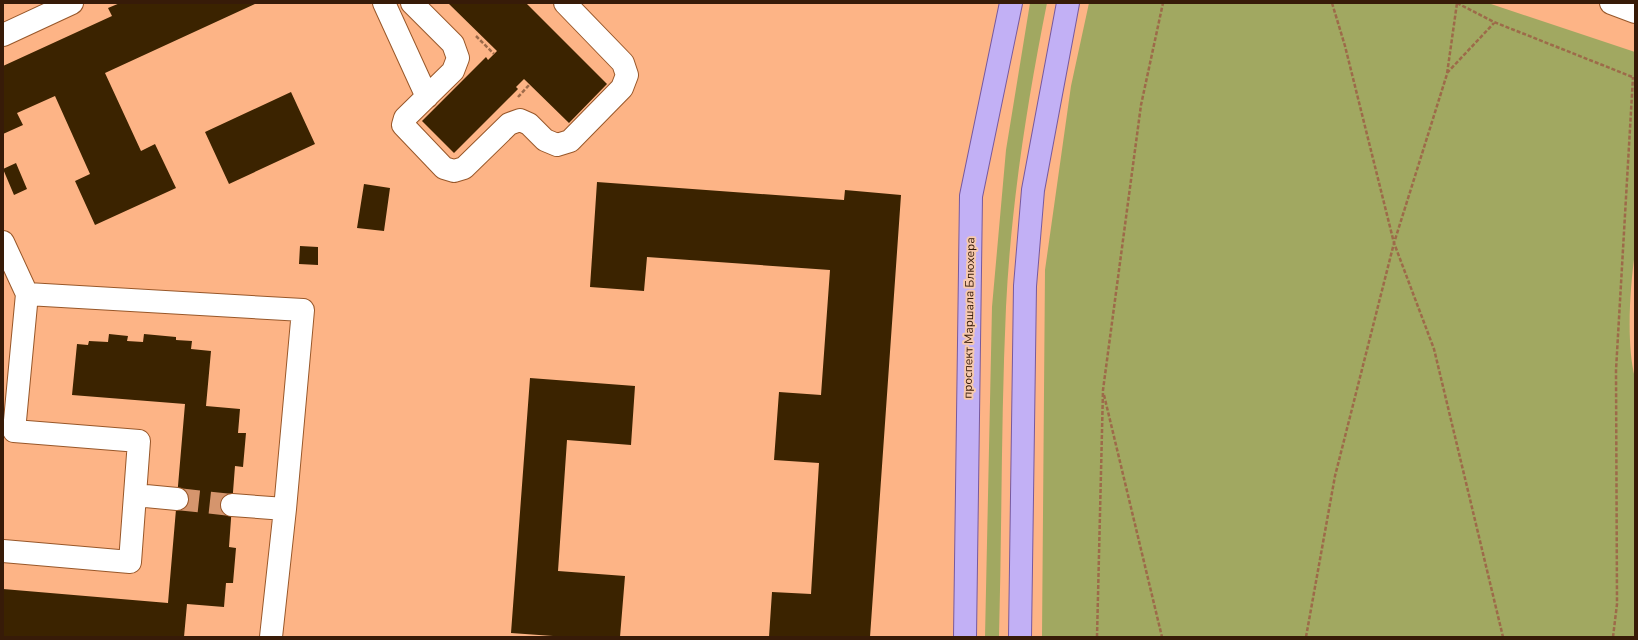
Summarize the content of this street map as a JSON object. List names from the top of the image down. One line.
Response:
{"streets":{"main road":["проспект Маршала Блюхера"]}}
